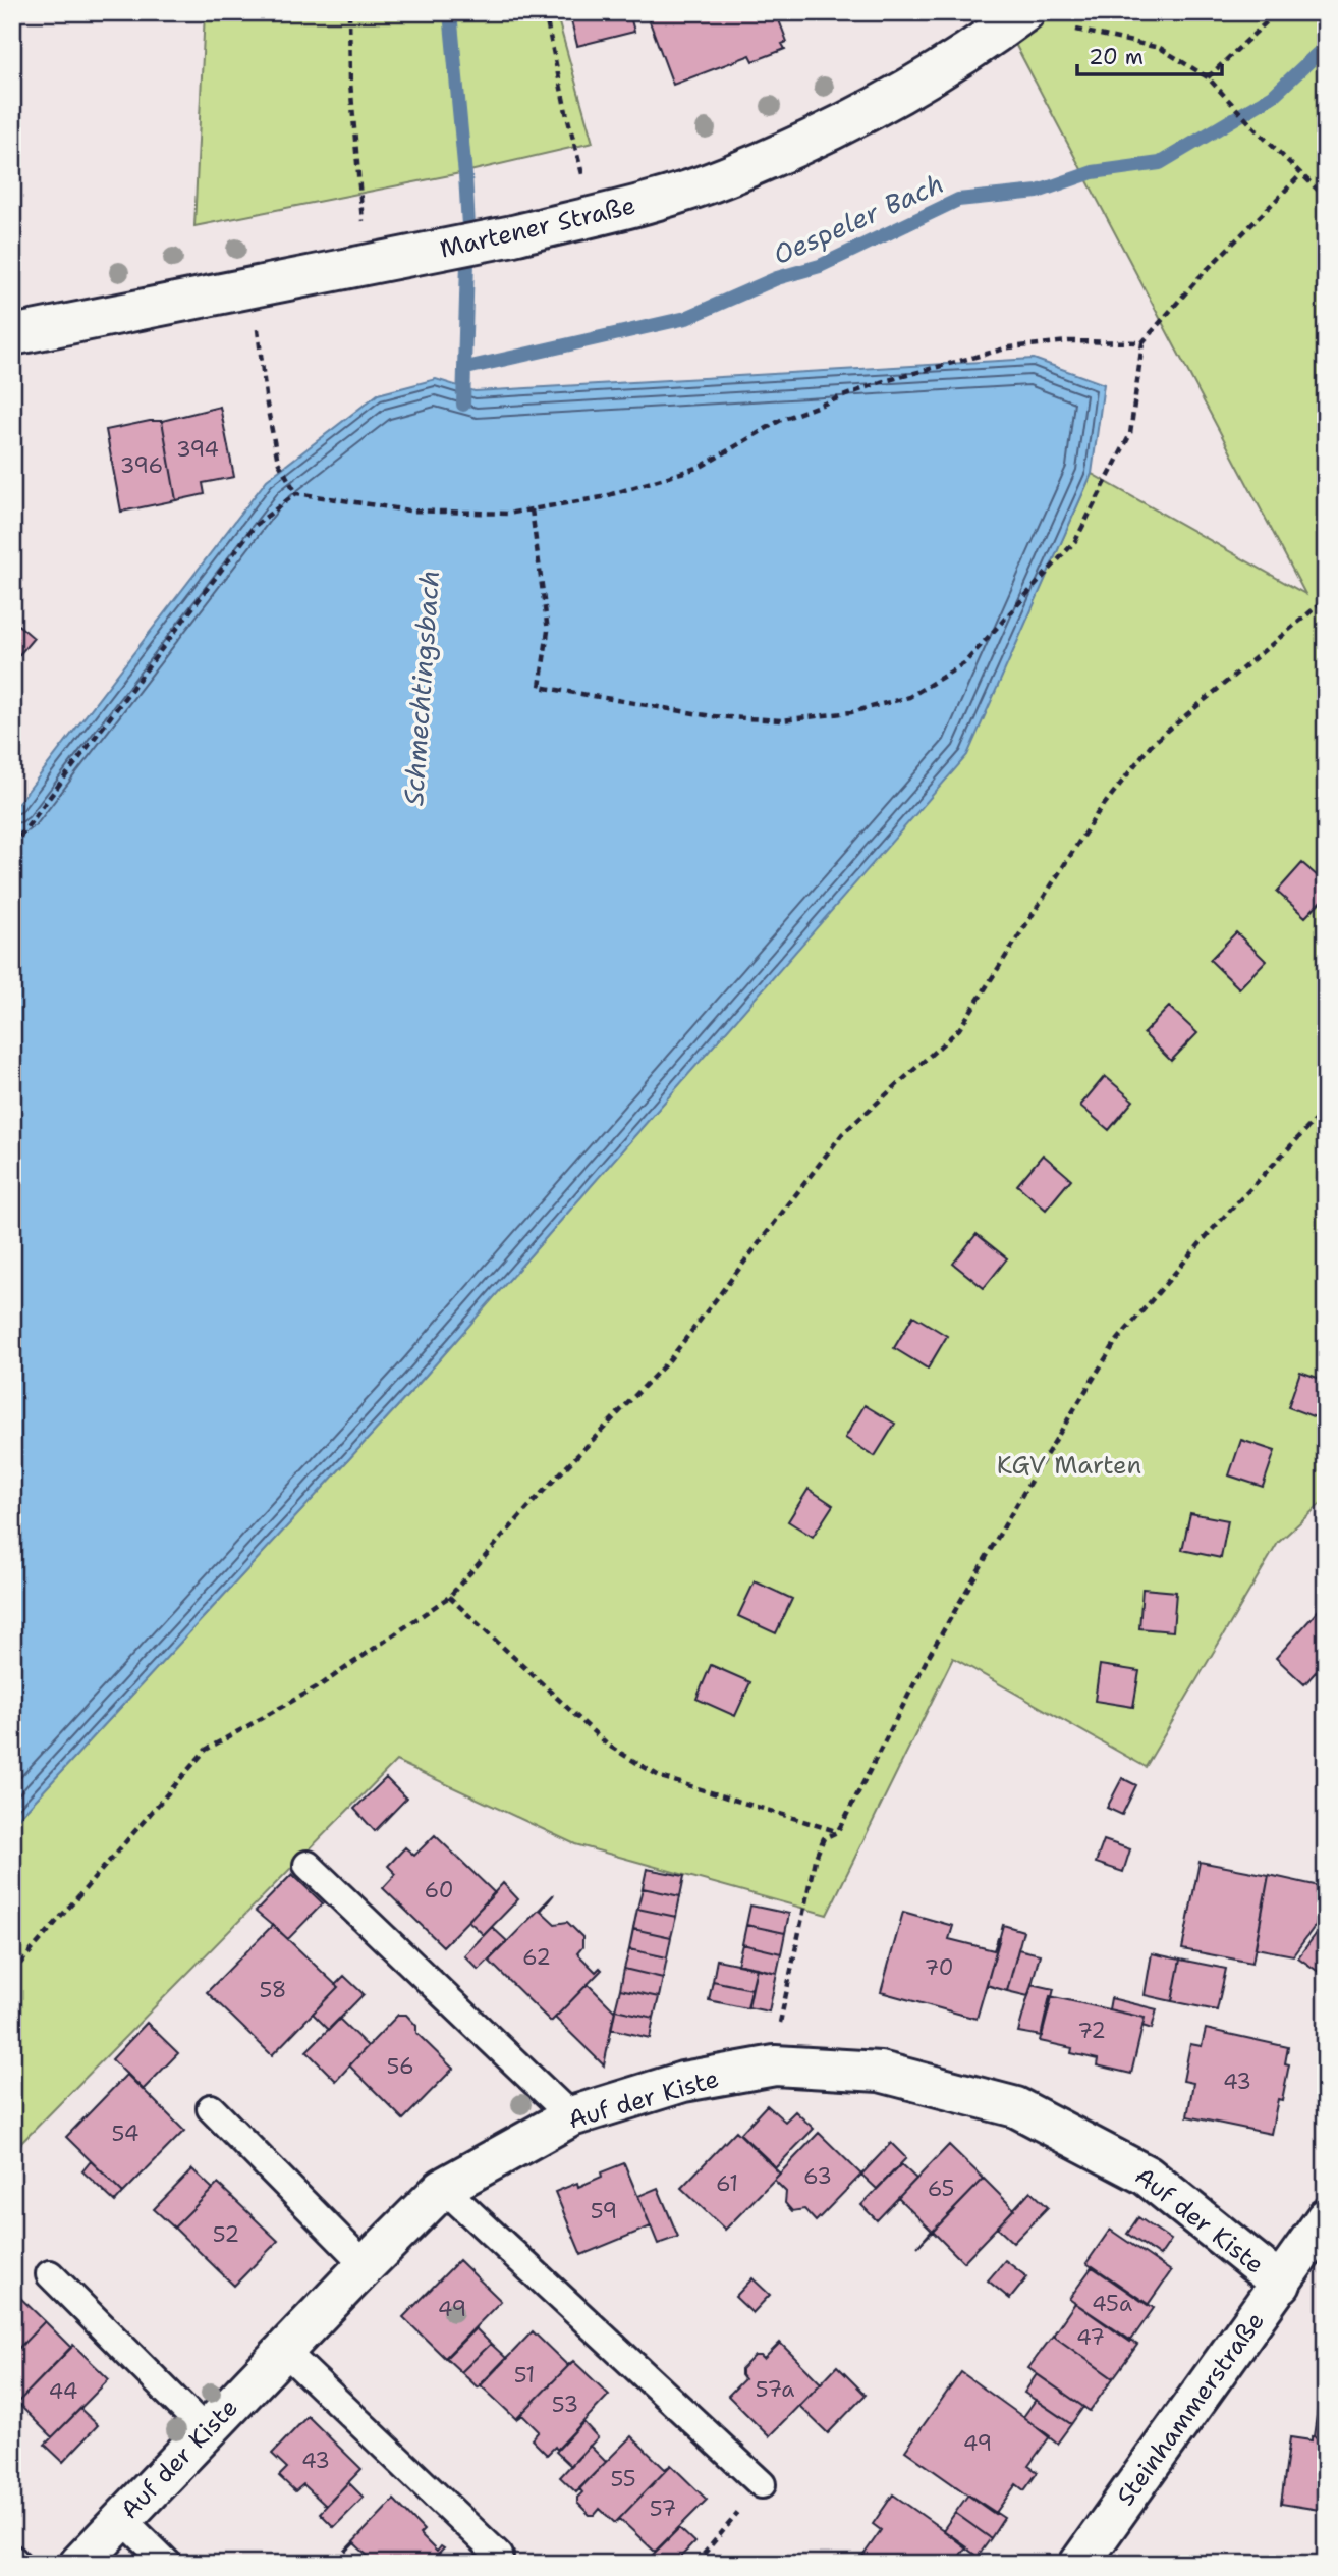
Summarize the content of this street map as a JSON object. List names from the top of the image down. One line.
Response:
{"streets":{"street":["Martener Straße","Auf der Kiste","Steinhammerstraße"]},"crossings":[["Auf der Kiste","Steinhammerstraße"]],"water":["Oespeler Bach","Schmechtingsbach"],"parks":["KGV Marten"],"house_numbers":["394","396","60","62","70","58","72","56","43","54","63","61","65","59","52","45a","49","47","51","57a","44","53","49","43","55","57"],"scale_bar":"20 m"}
